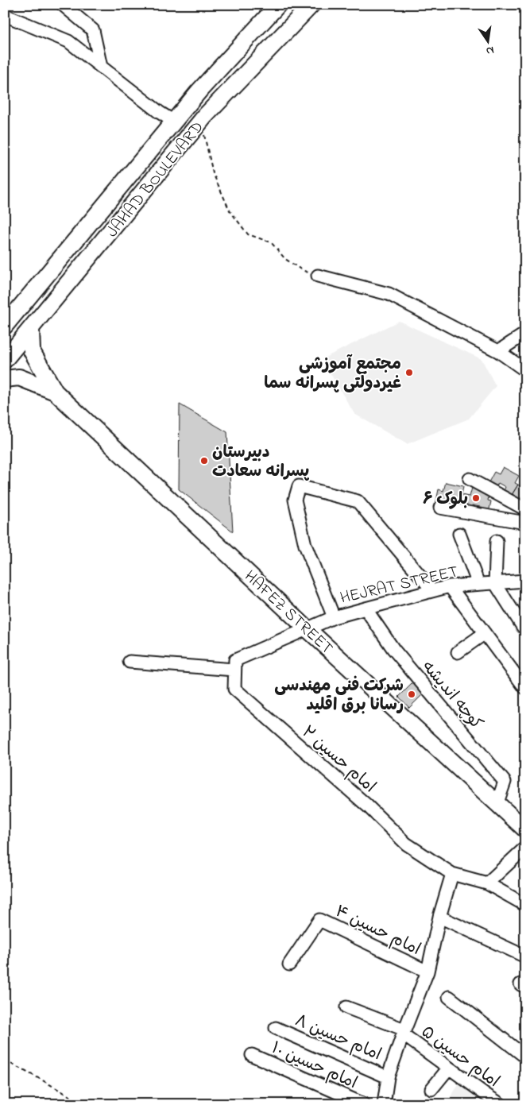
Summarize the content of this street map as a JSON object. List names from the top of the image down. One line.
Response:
{"streets":{"main road":["JAHAD BOULEVARD","HAFEZ STREET"],"street":["HEJRAT STREET","کوچه اندیشه","امام حسین ۲","امام حسین ۴","امام حسین ۸","امام حسین ۵","امام حسین ۱۰"]},"crossings":[["HEJRAT STREET","HAFEZ STREET"],["HEJRAT STREET","کوچه اندیشه"],["HAFEZ STREET","کوچه اندیشه"]],"places":["مجتمع آموزشی غیردولتی پسرانه سما","دبیرستان پسرانه سعادت","بلوک ۶","شرکت فنی مهندسی رسانا برق اقلید"],"north":"bottom"}
